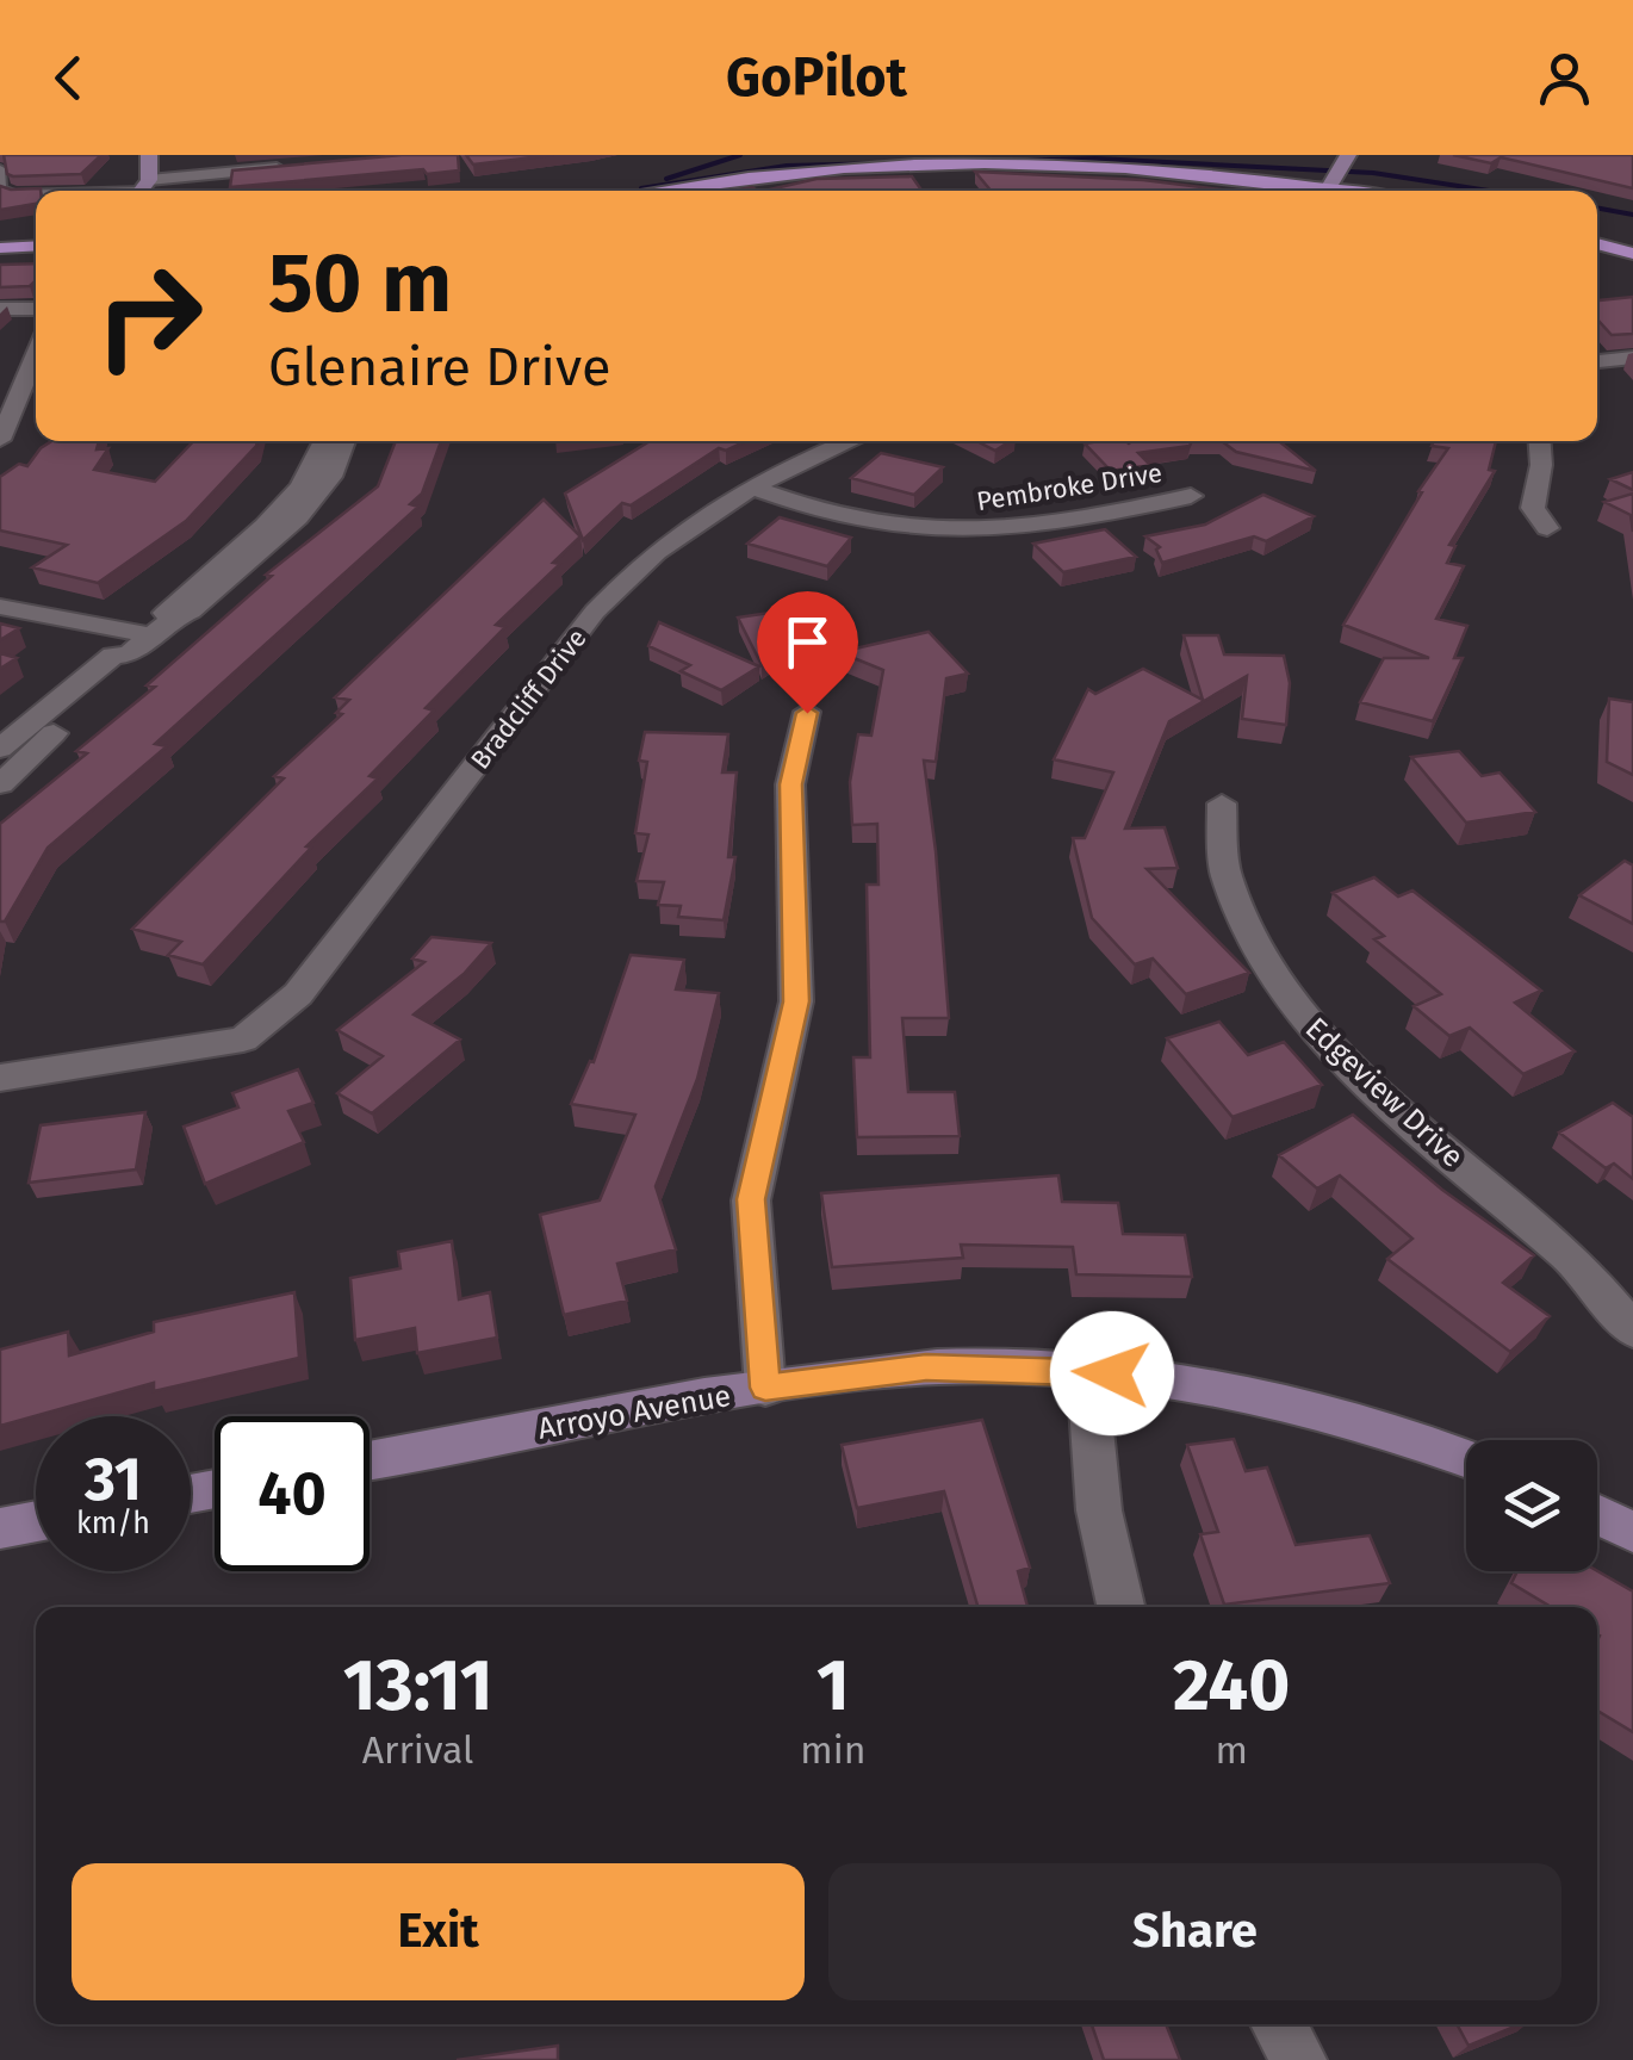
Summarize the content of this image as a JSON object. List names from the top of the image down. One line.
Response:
{"streets":{"street":["Pembroke Drive","Bradcliff Drive","Edgeview Drive","Arroyo Avenue"]},"crossings":[["Pembroke Drive","Bradcliff Drive"]],"page":{"header":"GoPilot","turn":["50 m","Glenaire Drive"],"speed":"31 km/h","limit":"40","eta":["13:11","Arrival","1","min","240","m"],"buttons":["Exit","Share"]}}
